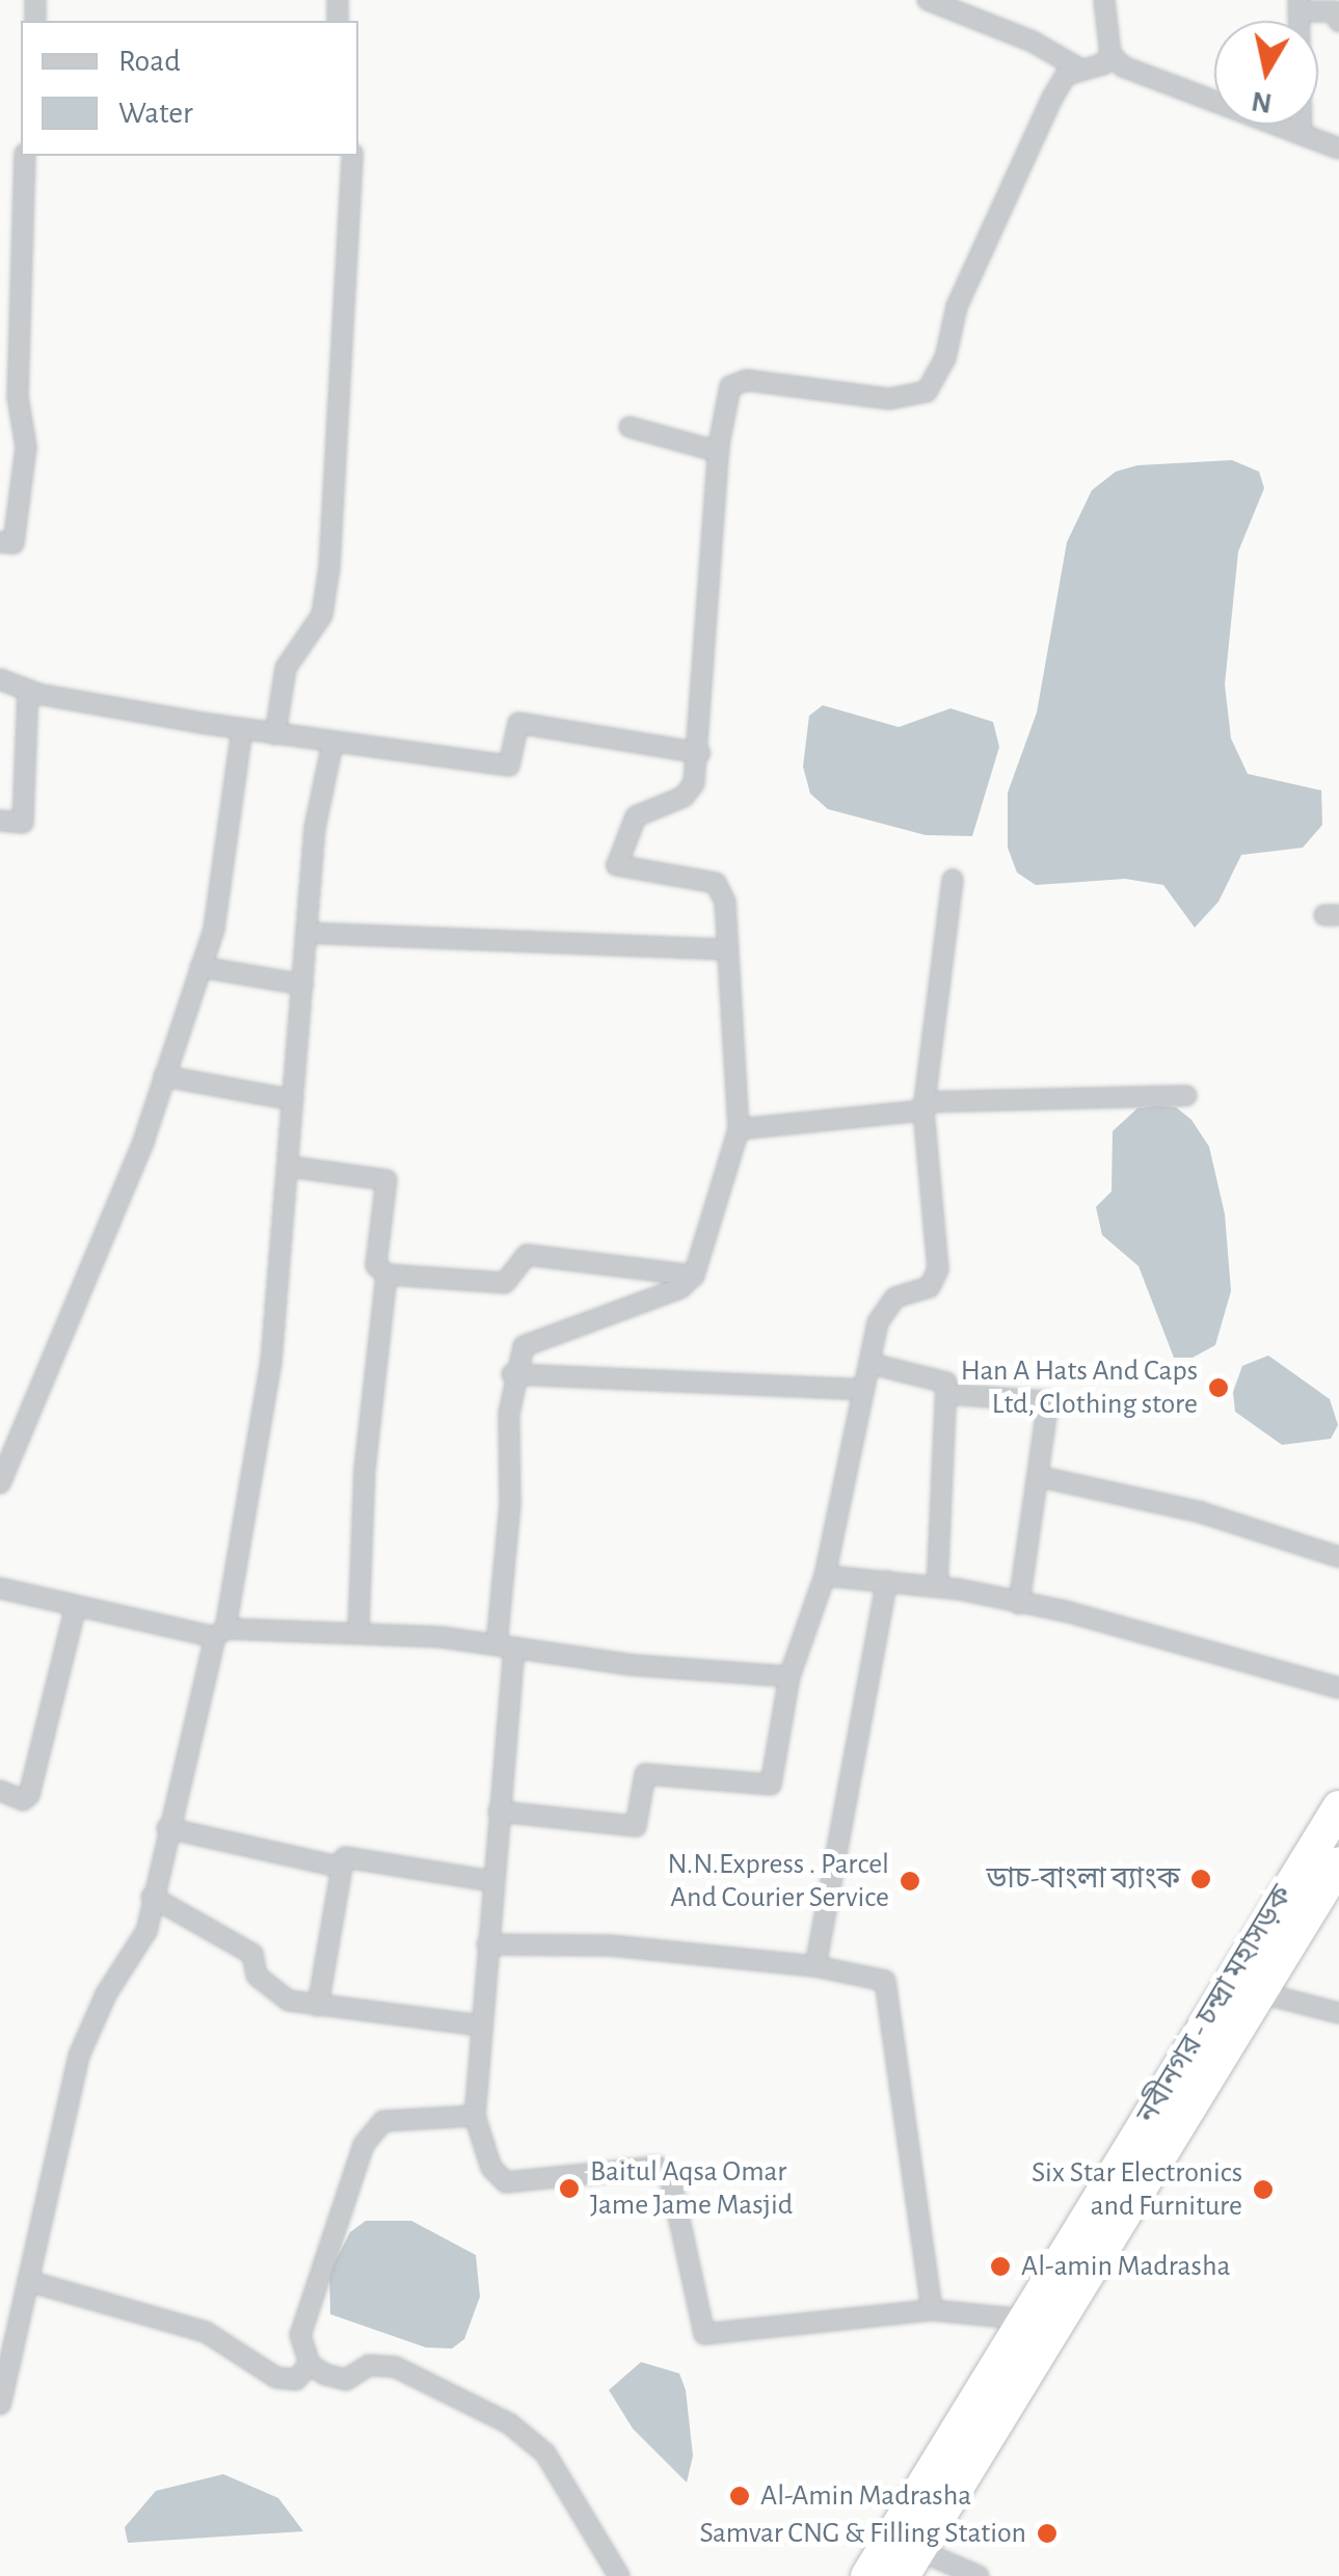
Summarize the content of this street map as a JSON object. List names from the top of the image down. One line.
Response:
{"streets":{"highway":["নবীনগর - চন্দ্রা মহাসড়ক"]},"places":["Han A Hats And Caps Ltd, Clothing store","ডাচ-বাংলা ব্যাংক","N.N.Express . Parcel And Courier Service","Baitul Aqsa Omar Jame Jame Masjid","Six Star Electronics and Furniture","Al-amin Madrasha","Al-Amin Madrasha","Samvar CNG & Filling Station"],"legend":["Road","Water"],"north":"bottom"}
